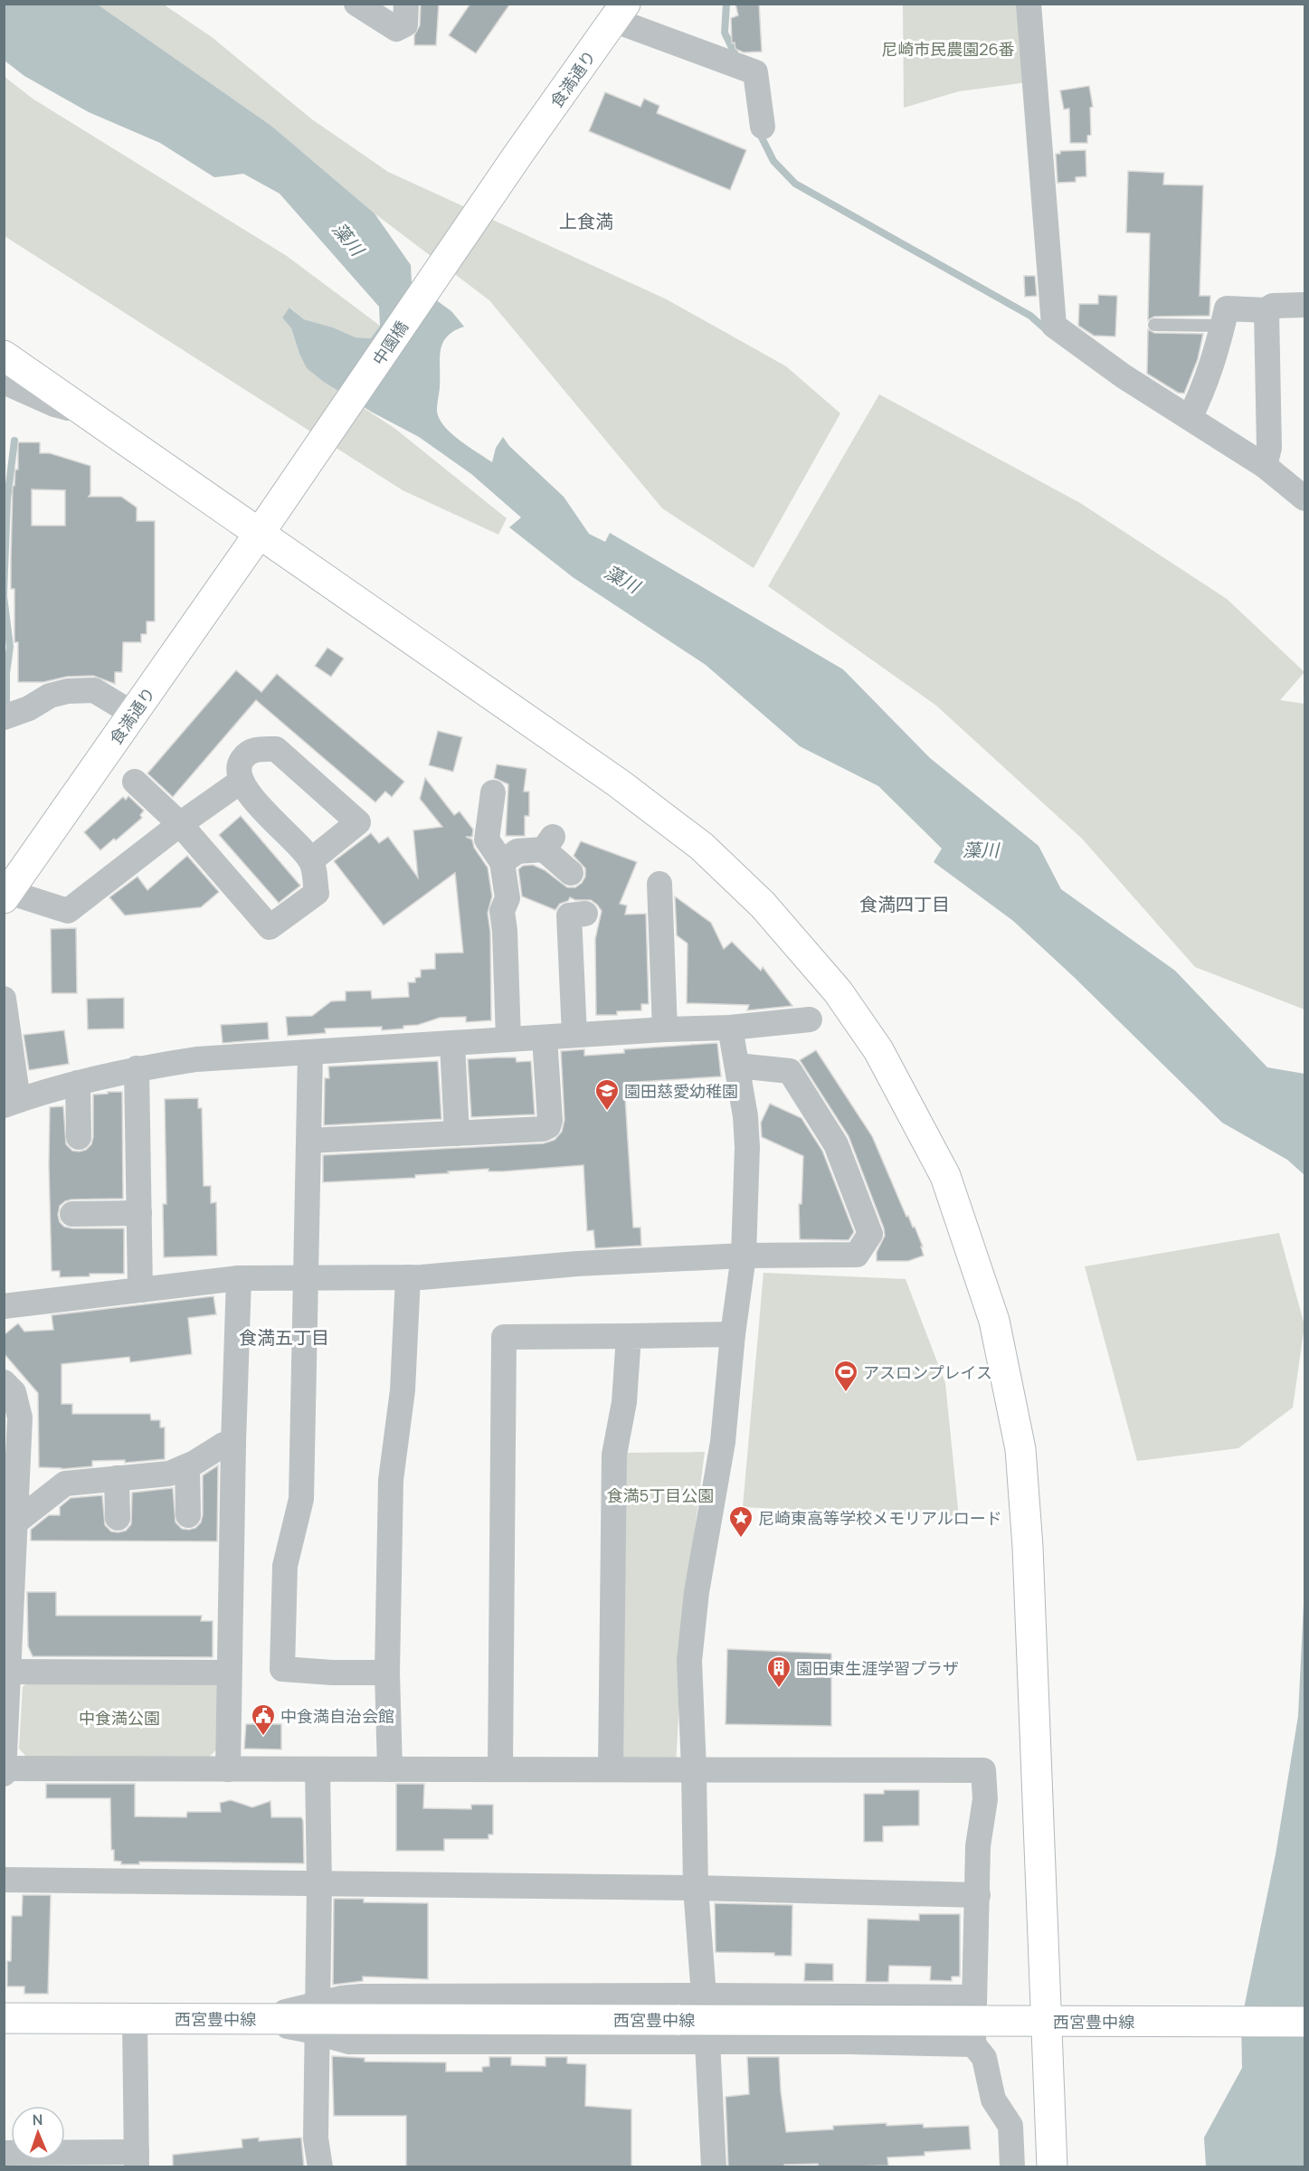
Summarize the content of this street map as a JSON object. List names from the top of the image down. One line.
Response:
{"streets":{"street":["食満通り","中園橋","西宮豊中線"]},"crossings":[["食満通り","中園橋"]],"districts":["上食満","食満四丁目","食満五丁目"],"water":["藻川"],"parks":["尼崎市民農園26番","食満5丁目公園","中食満公園"],"places":{"school or university":["園田慈愛幼稚園"],"sports":["アスロンプレイス"],"place":["尼崎東高等学校メモリアルロード"],"building":["園田東生涯学習プラザ"],"public building":["中食満自治会館"]},"north":"top"}
